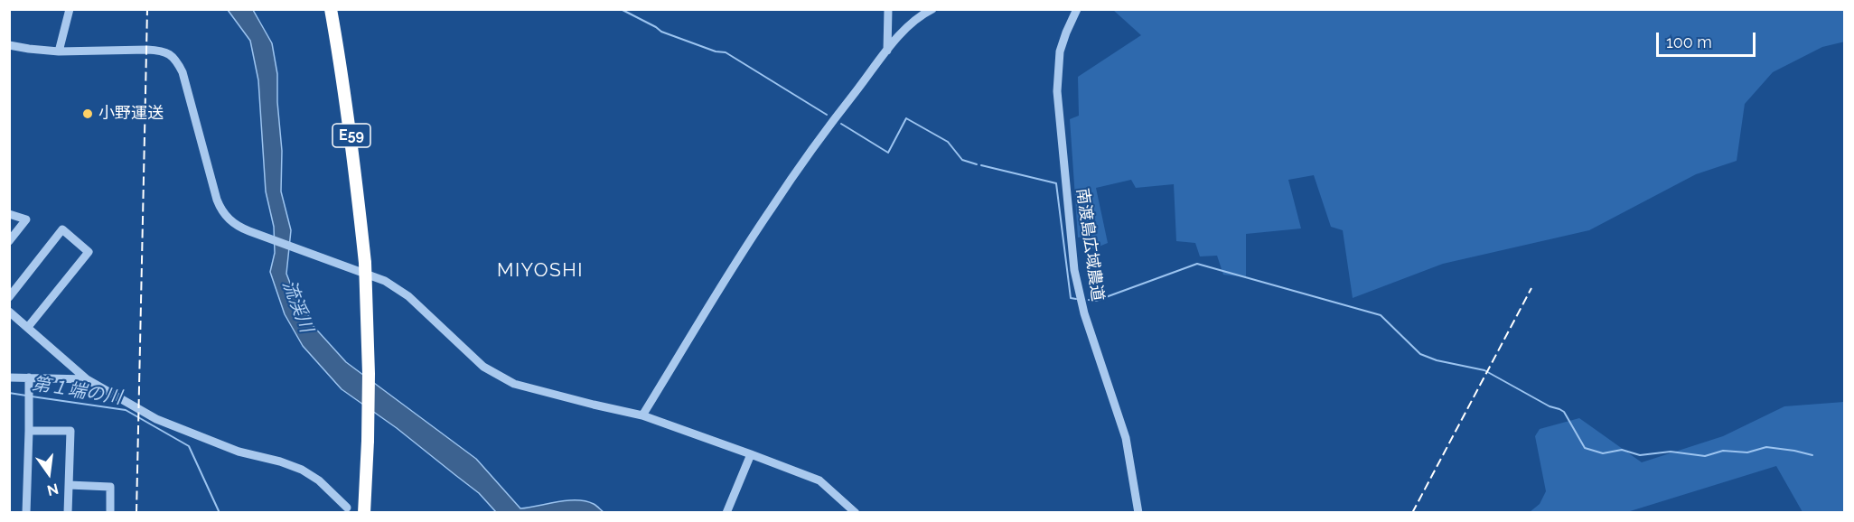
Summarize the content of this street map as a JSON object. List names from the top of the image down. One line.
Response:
{"streets":{"highway":["E59"],"street":["南渡島広域農道"]},"districts":["MIYOSHI"],"water":["流渓川","第１端の川"],"places":["小野運送"],"scale_bar":"100 m","north":"bottom"}
